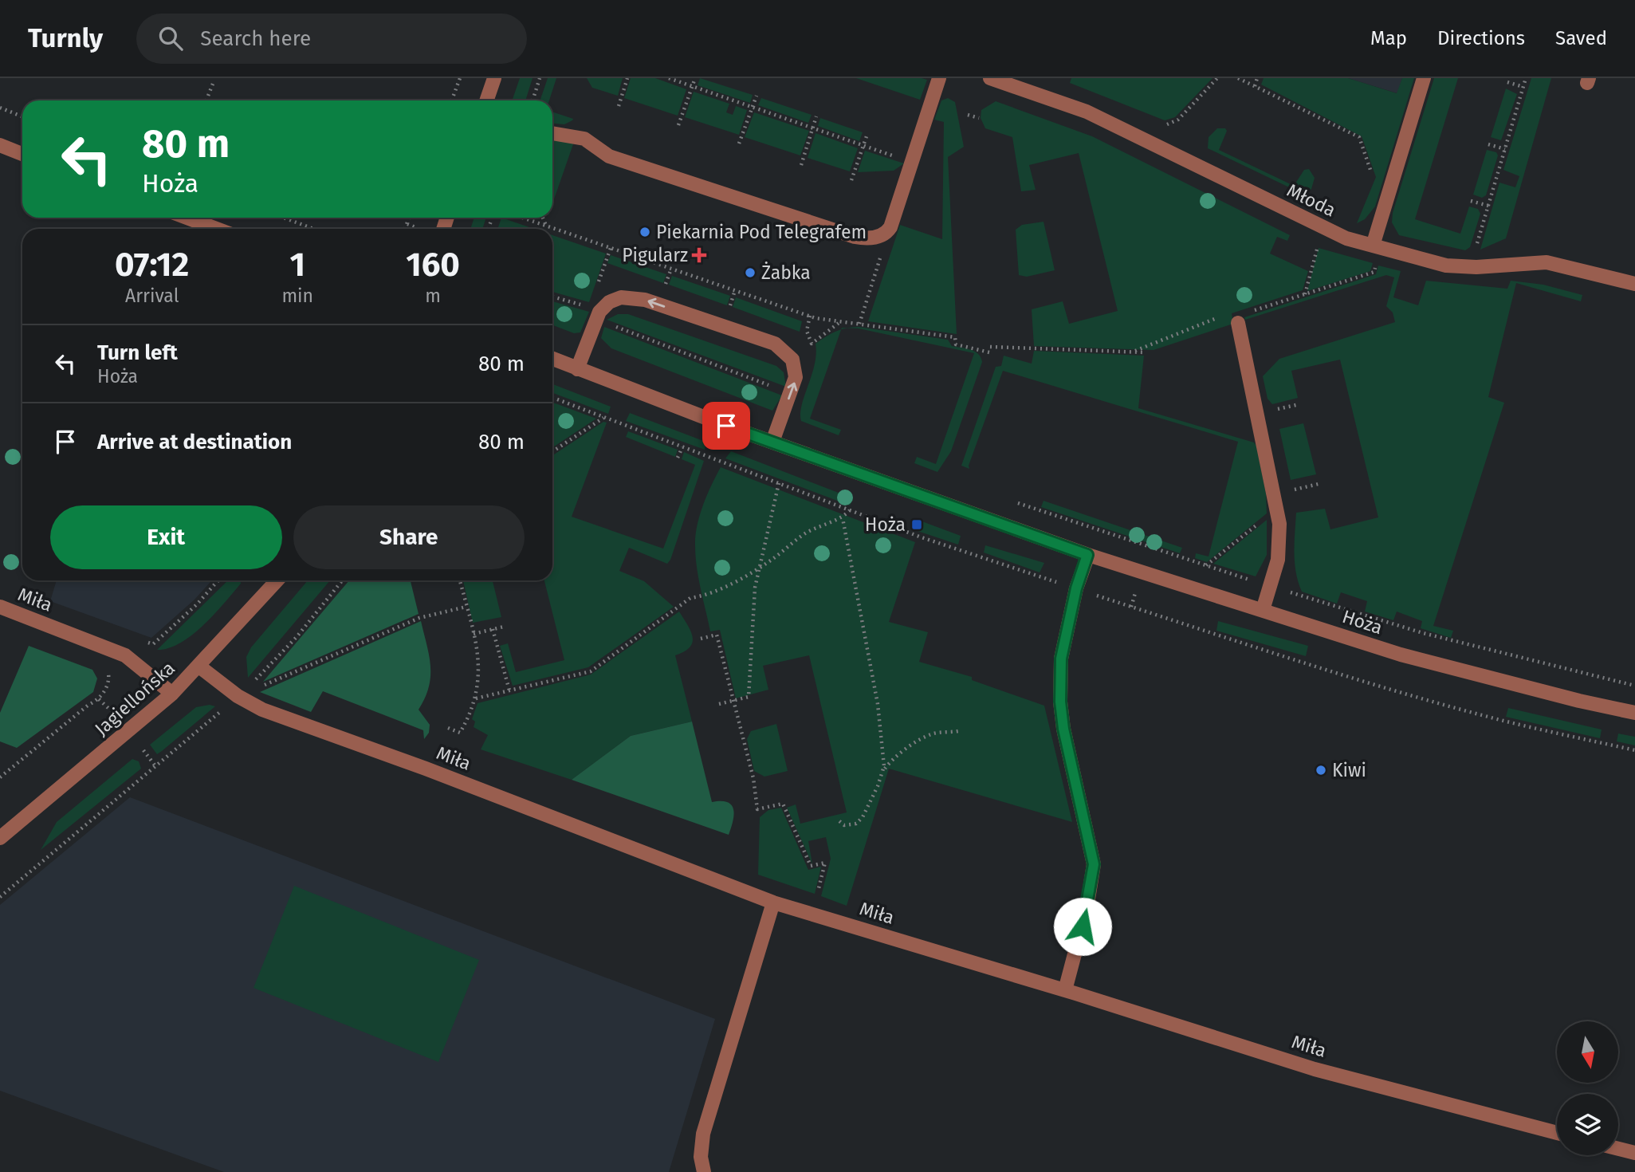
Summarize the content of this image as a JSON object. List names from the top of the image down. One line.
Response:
{"streets":{"street":["Młoda","Miła","Hoża","Jagiellońska"]},"crossings":[["Miła","Jagiellońska"]],"places":{"other":["Piekarnia Pod Telegrafem","Żabka","Kiwi"],"health":["Pigularz"],"transit":["Hoża"]},"north":"bottom","page":{"header":"Turnly","search":"Search here","nav":["Map","Directions","Saved"],"turn":["80 m","Hoża"],"eta":["07:12","Arrival","1","min","160","m"],"list":[{"name":"Turn left","note":"Hoża","value":"80 m"},{"name":"Arrive at destination","value":"80 m"}],"buttons":["Exit","Share"]}}
